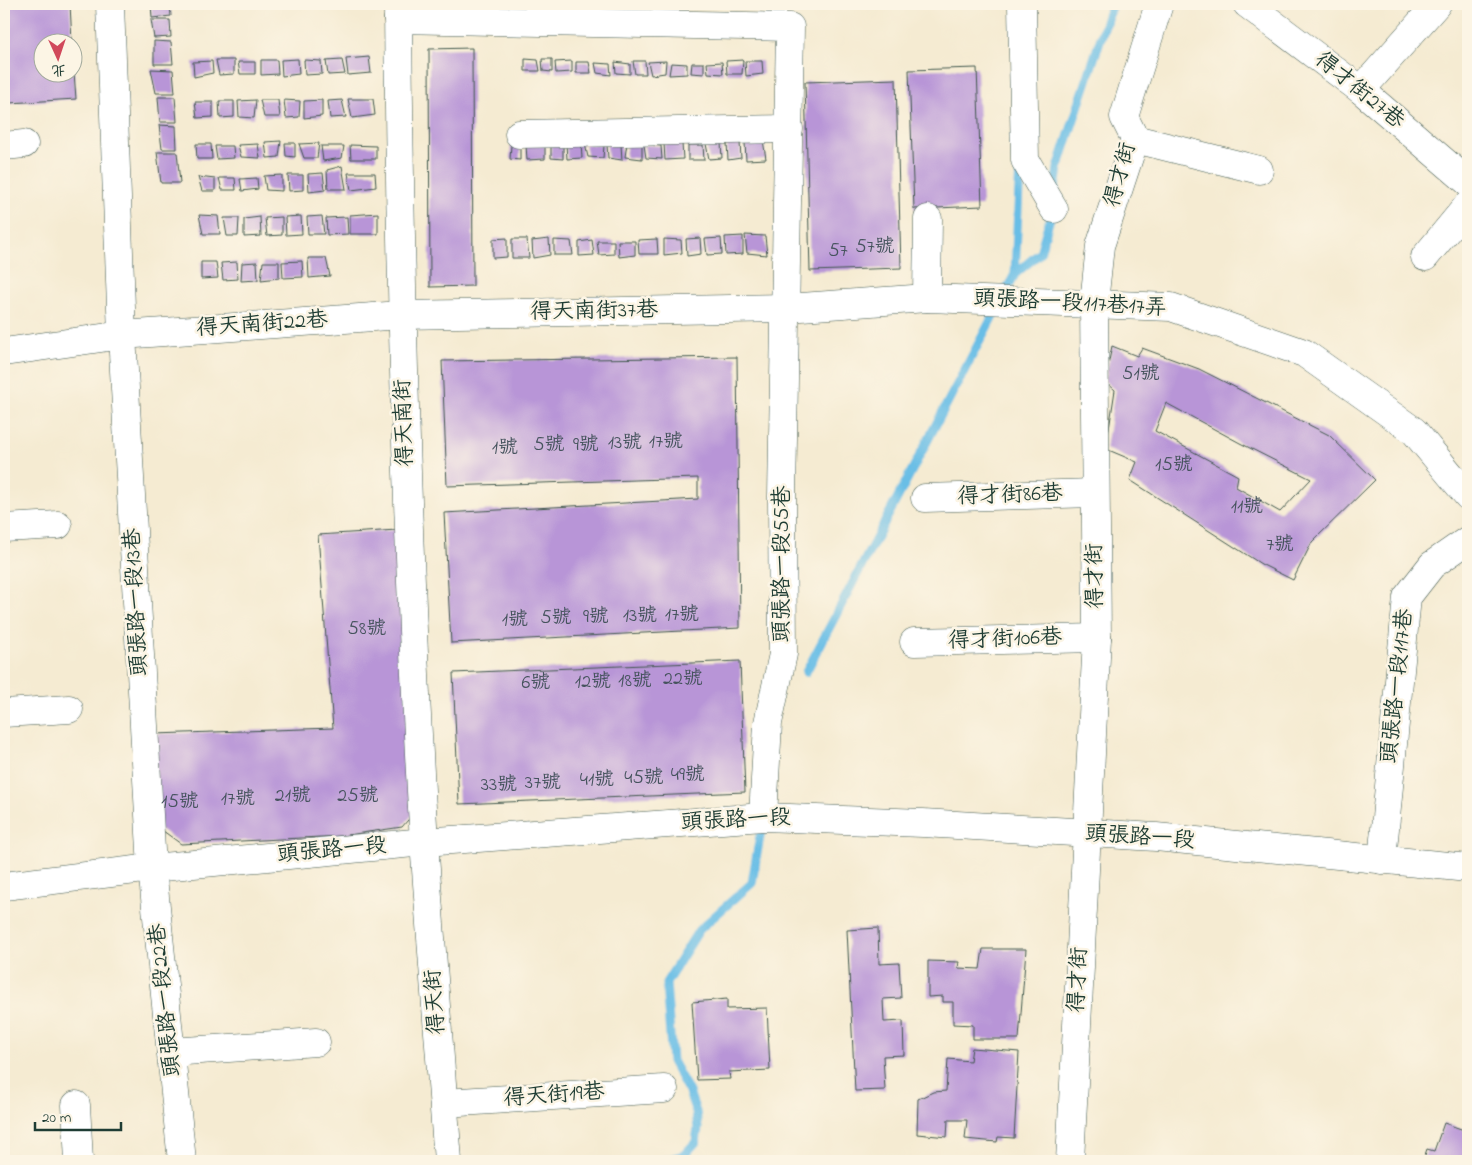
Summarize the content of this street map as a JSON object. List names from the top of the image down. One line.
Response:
{"streets":{"street":["得才街27巷","得才街","頭張路一段117巷17弄","得天南街37巷","得天南街22巷","得天南街","得才街86巷","頭張路一段55巷","頭張路一段13巷","得才街106巷","頭張路一段117巷","頭張路一段","頭張路一段22巷","得天街","得天街19巷"]},"crossings":[["得才街","頭張路一段117巷17弄"],["得才街","得才街86巷"],["得才街","得才街106巷"],["得才街","頭張路一段"],["頭張路一段117巷17弄","得天南街37巷"],["得天南街37巷","得天南街22巷"],["得天南街37巷","得天南街"],["得天南街37巷","頭張路一段55巷"],["得天南街22巷","得天南街"],["得天南街22巷","頭張路一段13巷"],["得天南街","頭張路一段"],["得天南街","得天街"],["頭張路一段55巷","頭張路一段"],["頭張路一段13巷","頭張路一段"],["頭張路一段13巷","頭張路一段22巷"],["頭張路一段117巷","頭張路一段"],["頭張路一段","頭張路一段22巷"],["頭張路一段","得天街"],["得天街","得天街19巷"]],"house_numbers":["57號","57","51號","17號","13號","5號","9號","1號","15號","11號","7號","17號","13號","9號","5號","1號","58號","22號","18號","12號","6號","49號","45號","41號","37號","33號","21號","25號","17號","15號"],"scale_bar":"20 m","north":"bottom"}
